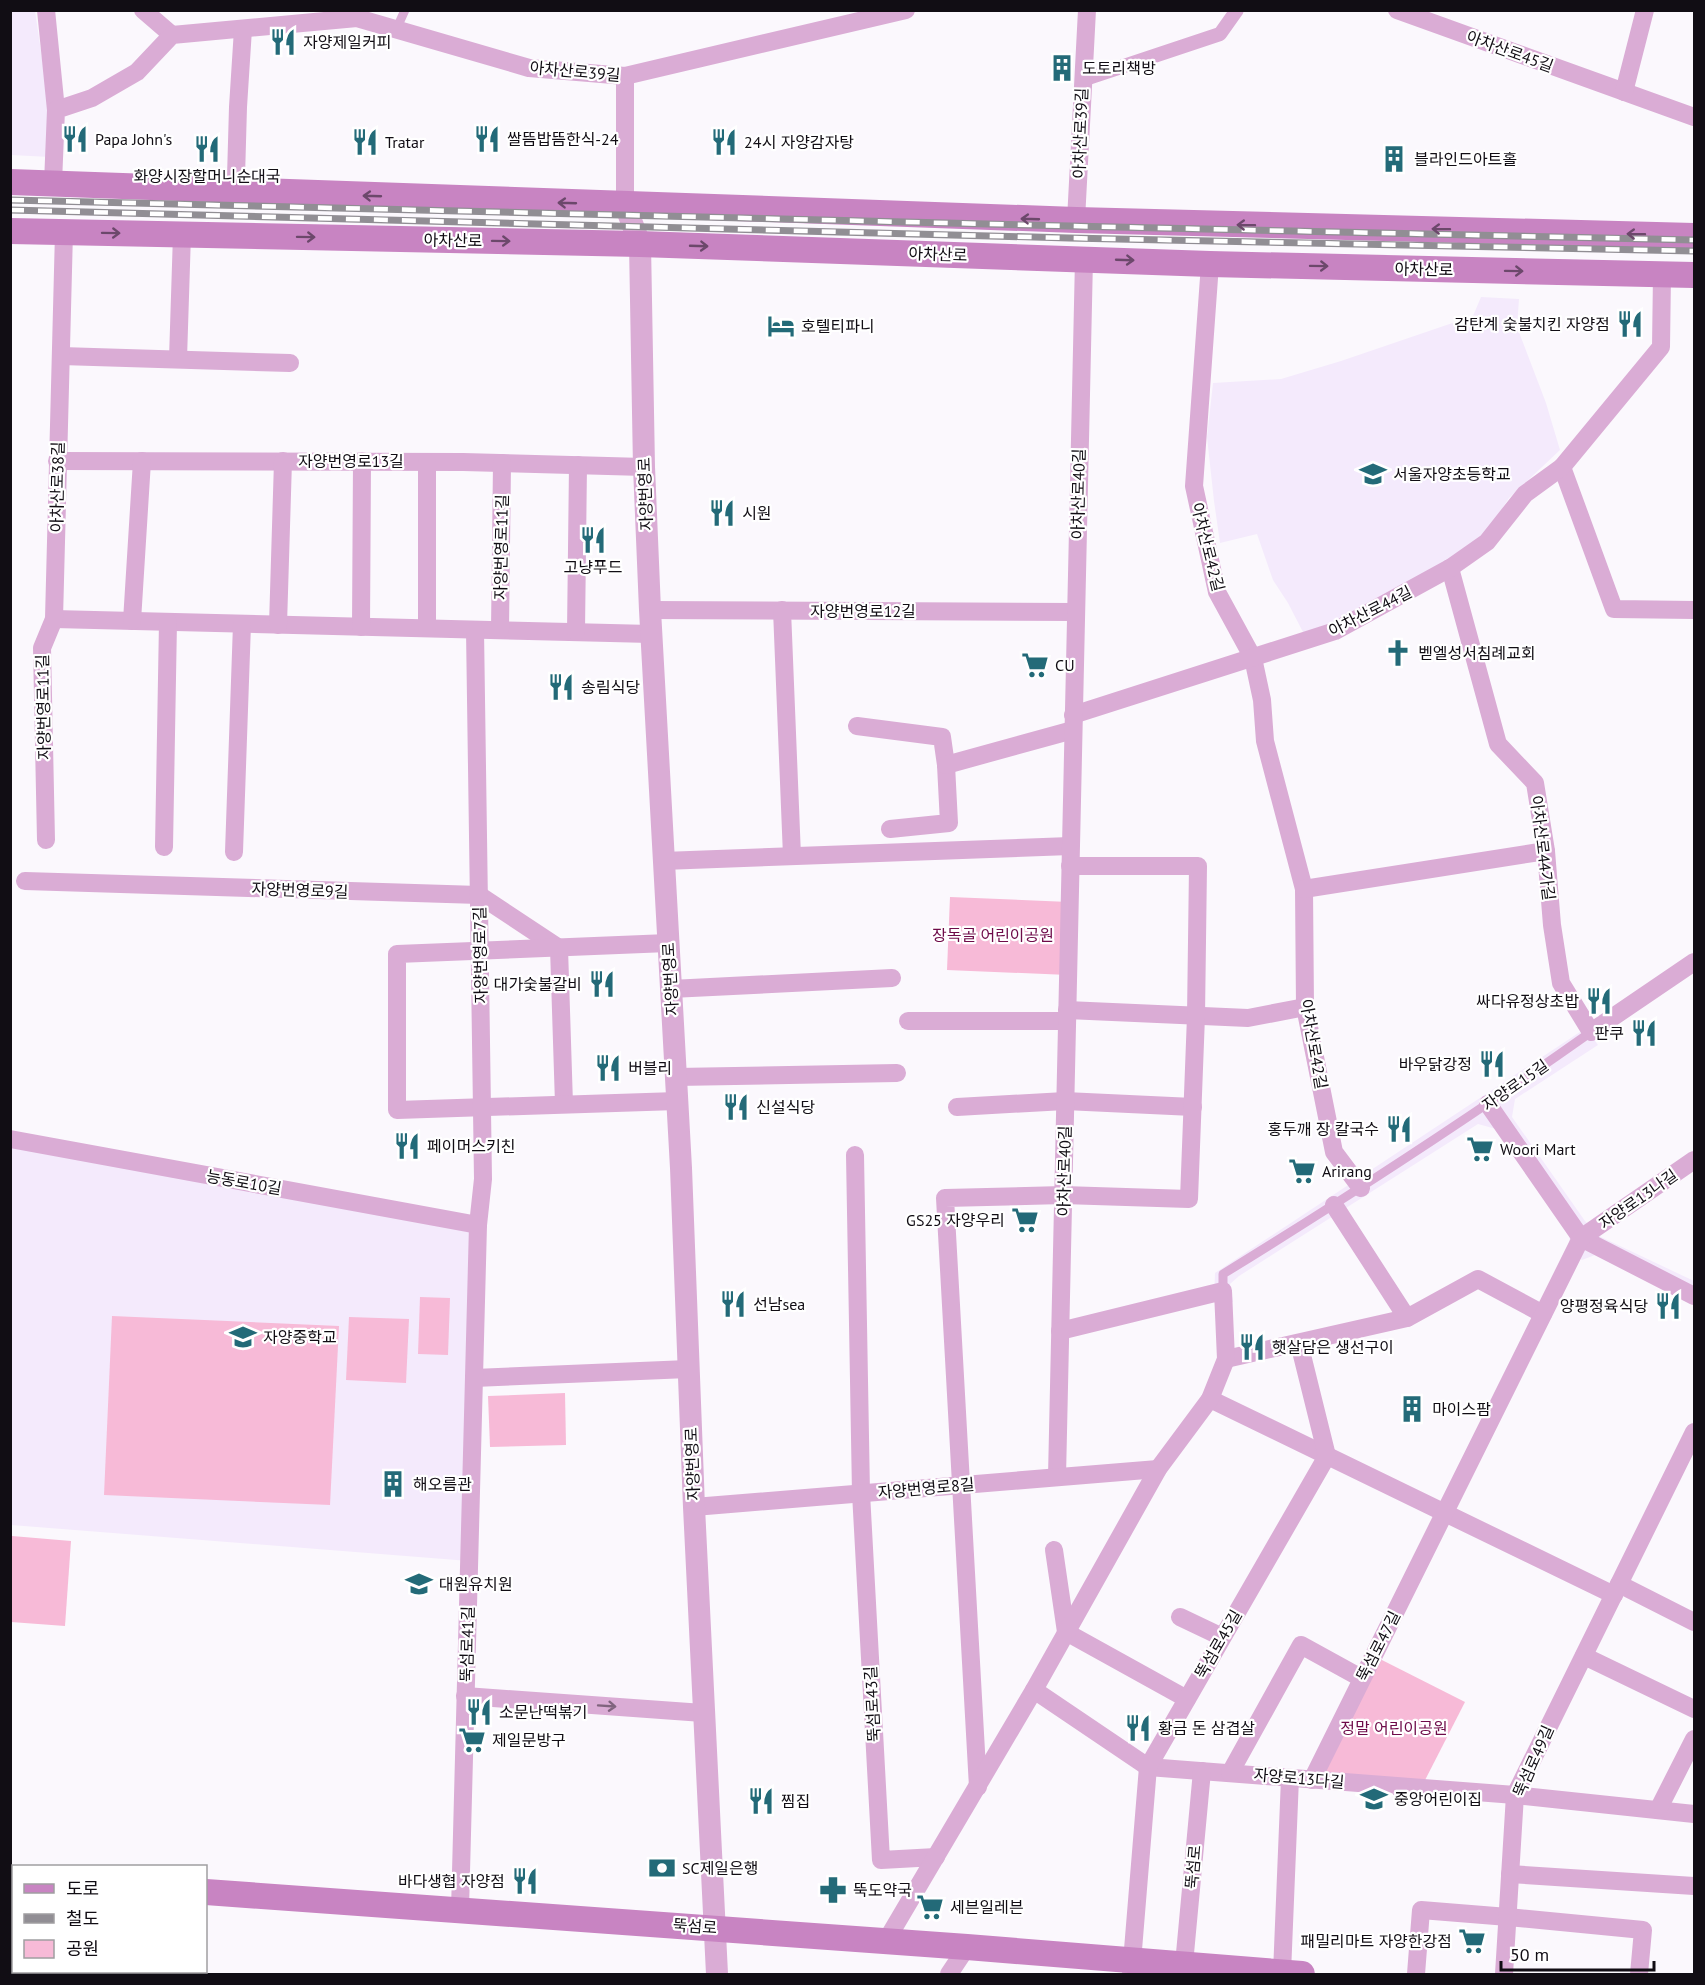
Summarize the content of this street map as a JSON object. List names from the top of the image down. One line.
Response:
{"streets":{"main road":["아차산로","뚝섬로"],"street":["아차산로45길","아차산로39길","자양번영로13길","아차산로38길","자양번영로","아차산로40길","자양번영로11길","아차산로42길","자양번영로12길","아차산로44길","아차산로44가길","자양번영로9길","자양번영로7길","자양로15길","능동로10길","자양로13나길","자양번영로8길","뚝섬로41길","뚝섬로45길","뚝섬로47길","뚝섬로43길","뚝섬로49길","자양로13다길"]},"crossings":[["아차산로","아차산로38길"],["아차산로","자양번영로"],["아차산로","아차산로40길"],["아차산로","아차산로42길"],["아차산로","아차산로44길"],["자양번영로13길","아차산로38길"],["자양번영로13길","자양번영로"],["자양번영로13길","자양번영로11길"],["아차산로38길","자양번영로11길"],["자양번영로","자양번영로12길"],["자양번영로","자양번영로8길"],["자양번영로","뚝섬로"],["아차산로40길","자양번영로12길"],["아차산로40길","아차산로44길"],["아차산로40길","자양번영로8길"],["아차산로42길","아차산로44길"],["아차산로42길","자양로15길"],["아차산로44길","아차산로44가길"],["아차산로44가길","자양로15길"],["자양번영로9길","자양번영로7길"],["자양번영로7길","능동로10길"],["자양번영로7길","뚝섬로41길"],["자양로15길","자양로13나길"],["자양로15길","자양번영로8길"],["능동로10길","뚝섬로41길"],["자양로13나길","뚝섬로47길"],["자양번영로8길","뚝섬로43길"],["뚝섬로41길","뚝섬로"],["뚝섬로45길","자양로13다길"],["뚝섬로45길","뚝섬로"],["뚝섬로47길","자양로13다길"],["뚝섬로49길","자양로13다길"],["자양로13다길","뚝섬로"]],"parks":["장독골 어린이공원","정말 어린이공원"],"places":{"restaurant":["자양제일커피","Papa John's","쌀뜸밥뜸한식-24","Tratar","24시 자양감자탕","화양시장할머니순대국","감탄계 숯불치킨 자양점","시원","고냥푸드","송림식당","대가숯불갈비","싸다유정상초밥","판쿠","바우닭강정","버블리","신설식당","홍두깨 장 칼국수","페이머스키친","선남sea","양평정육식당","햇살담은 생선구이","소문난떡볶기","황금 돈 삼겹살","찜집","바다생협 자양점"],"building":["도토리책방","블라인드아트홀","마이스팜","해오름관"],"hotel":["호텔티파니"],"school or university":["서울자양초등학교","자양중학교","대원유치원","중앙어린이집"],"church":["벧엘성서침례교회"],"supermarket":["CU","Woori Mart","Arirang","GS25 자양우리","제일문방구","세븐일레븐","패밀리마트 자양한강점"],"bank":["SC제일은행"],"pharmacy":["뚝도약국"]},"legend":["도로","철도","공원"],"scale_bar":"50 m"}
